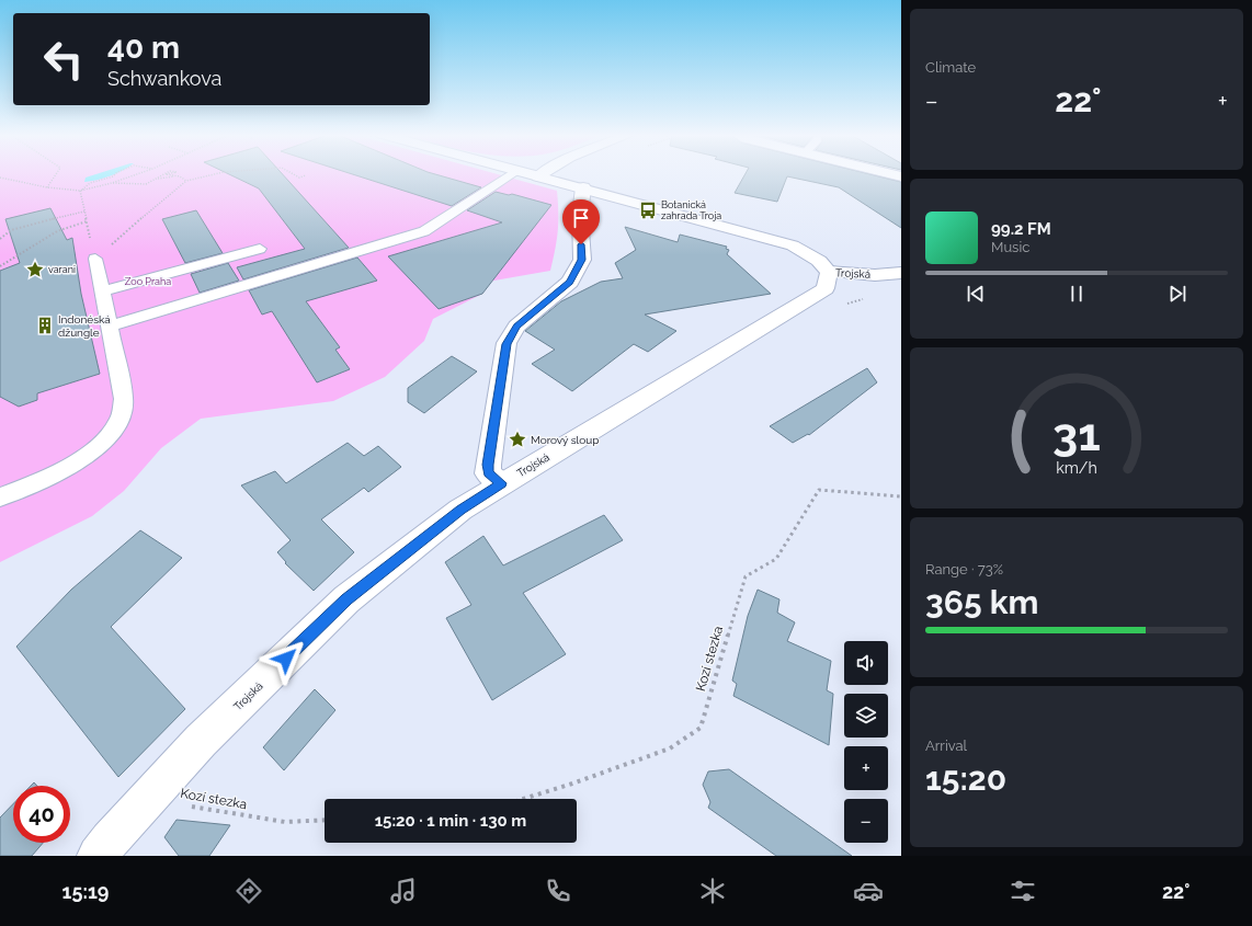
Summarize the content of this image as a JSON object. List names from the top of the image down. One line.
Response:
{"streets":{"street":["Trojská"],"path":["Kozí stezka"]},"parks":["Zoo Praha"],"places":{"bus stop":["Botanická zahrada Troja"],"place":["varani","Morový sloup"],"building":["Indonéská džungle"]},"page":{"tile":["Climate",["Range · 73%","365 km"],["Arrival","15:20"]],"turn":["40 m","Schwankova"],"heat":["−","22°","+"],"song":["99.2 FM","Music"],"map_buttons":["+","−"],"limit":"40","trip":"15:20 · 1 min · 130 m","tabs":["15:19","22°"],"gauge":["31","km/h"]}}
